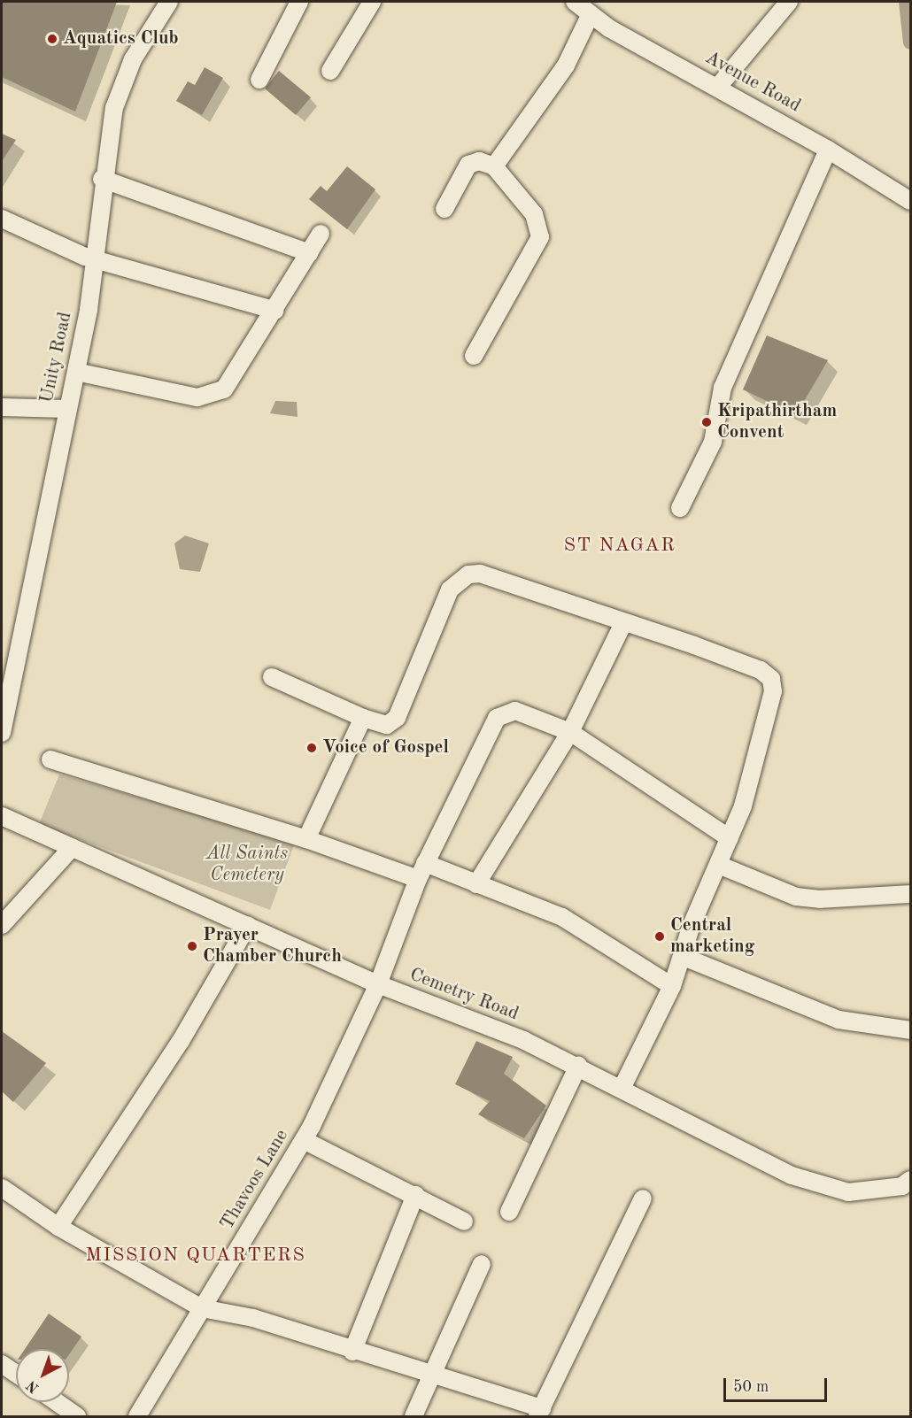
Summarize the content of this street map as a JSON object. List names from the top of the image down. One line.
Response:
{"streets":{"street":["Avenue Road","Unity Road","Cemetry Road","Thavoos Lane"]},"crossings":[["Cemetry Road","Thavoos Lane"]],"districts":["ST NAGAR","MISSION QUARTERS"],"parks":["All Saints Cemetery"],"places":["Aquatics Club","Kripathirtham Convent","Voice of Gospel","Central marketing","Prayer Chamber Church"],"scale_bar":"50 m","north":"bottom left"}
